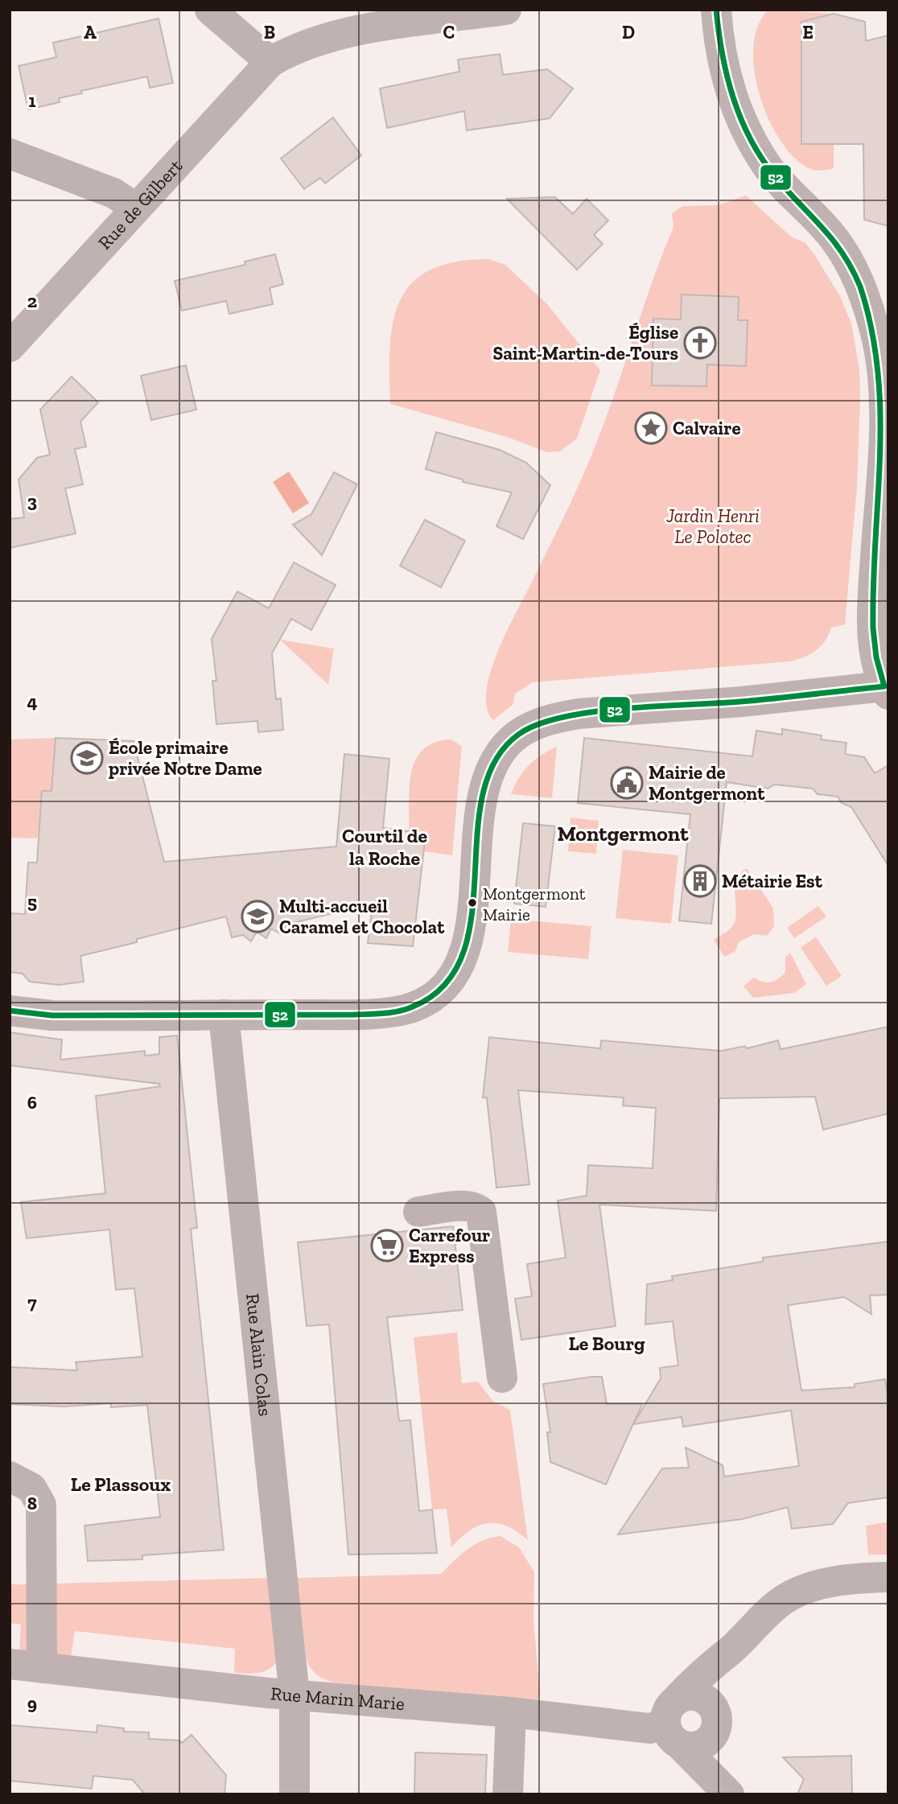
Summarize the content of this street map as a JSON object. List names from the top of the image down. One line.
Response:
{"streets":{"street":["Rue de Gilbert","Rue Alain Colas","Rue Marin Marie"]},"crossings":[["Rue Alain Colas","Rue Marin Marie"]],"districts":["Montgermont","Courtil de la Roche","Le Bourg","Le Plassoux"],"parks":["Jardin Henri Le Polotec"],"places":{"church":["Église Saint-Martin-de-Tours"],"place":["Calvaire"],"school or university":["École primaire privée Notre Dame","Multi-accueil Caramel et Chocolat"],"public building":["Mairie de Montgermont"],"building":["Métairie Est"],"other":["Montgermont Mairie"],"supermarket":["Carrefour Express"]},"lines":["transit line 52"],"grid":{"columns":["A","B","C","D","E"],"rows":["1","2","3","4","5","6","7","8","9"]}}
